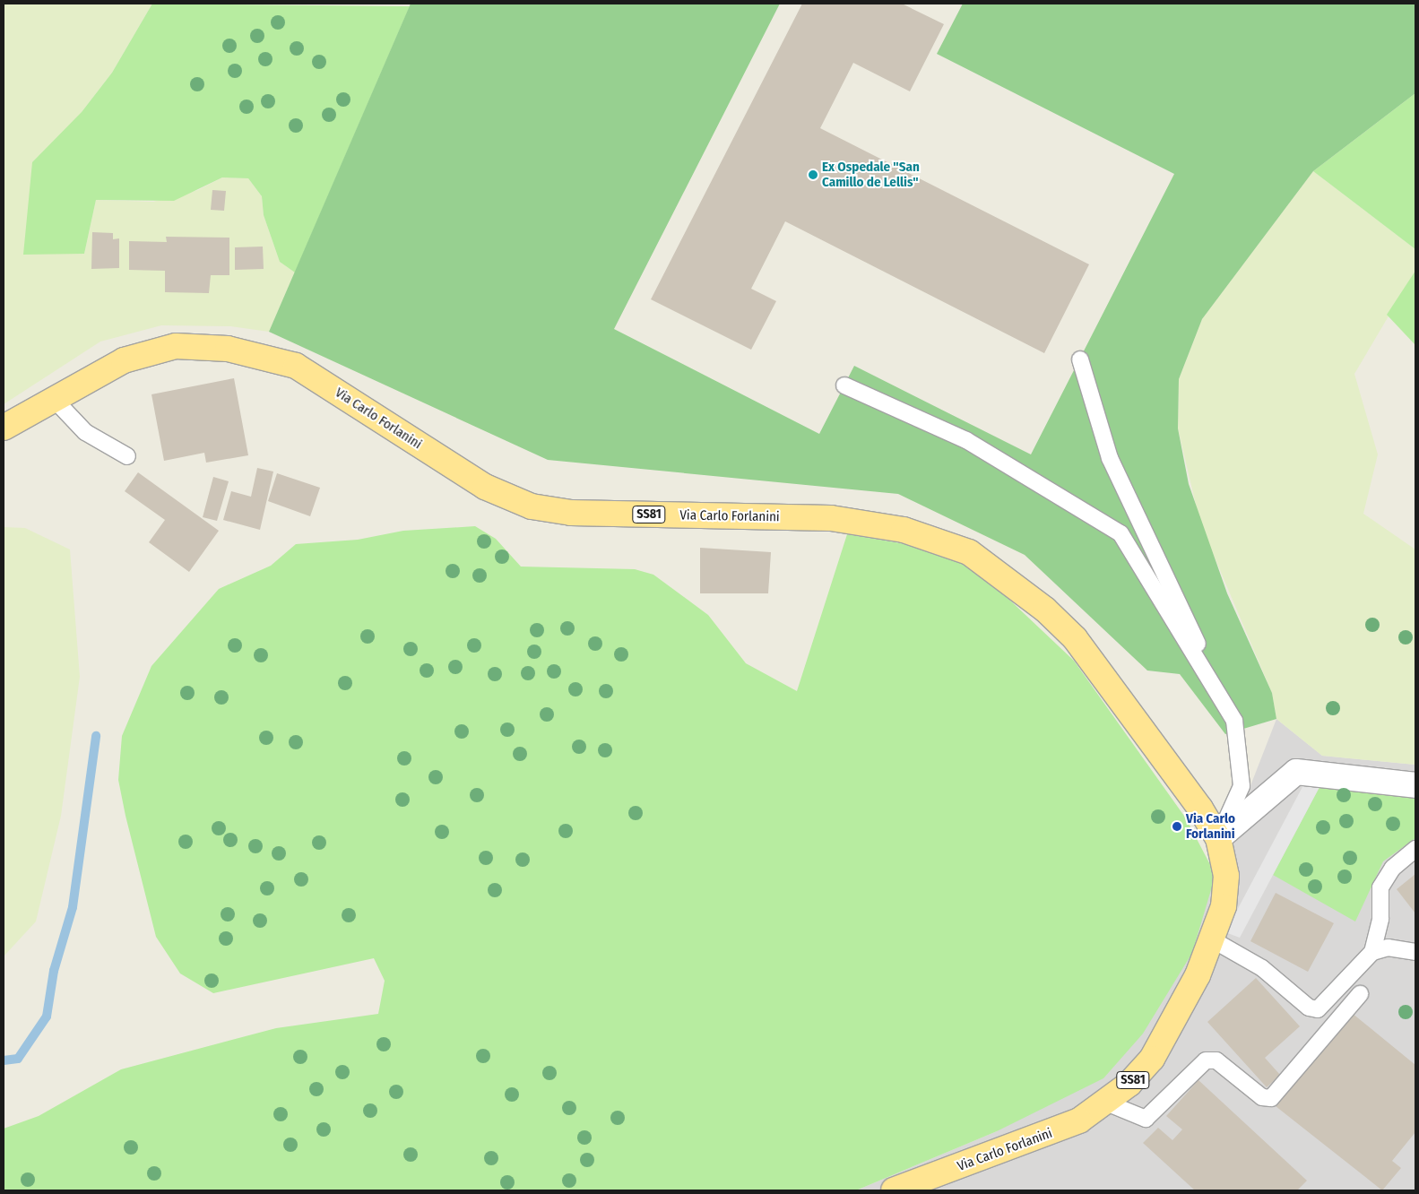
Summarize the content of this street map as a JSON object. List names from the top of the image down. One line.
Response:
{"streets":{"main road":["Via Carlo Forlanini","SS81"]},"places":["Ex Ospedale \"San Camillo de Lellis\"","Via Carlo Forlanini"]}
